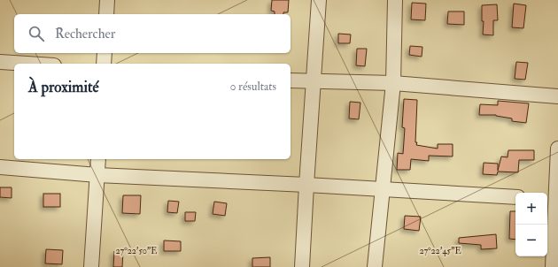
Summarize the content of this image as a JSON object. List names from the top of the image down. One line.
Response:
{"page":{"search":"Rechercher","heading":["À proximité","0 résultats"],"map_buttons":["+","−"]},"coordinates":["27°22'50\"E","27°22'45\"E"]}
